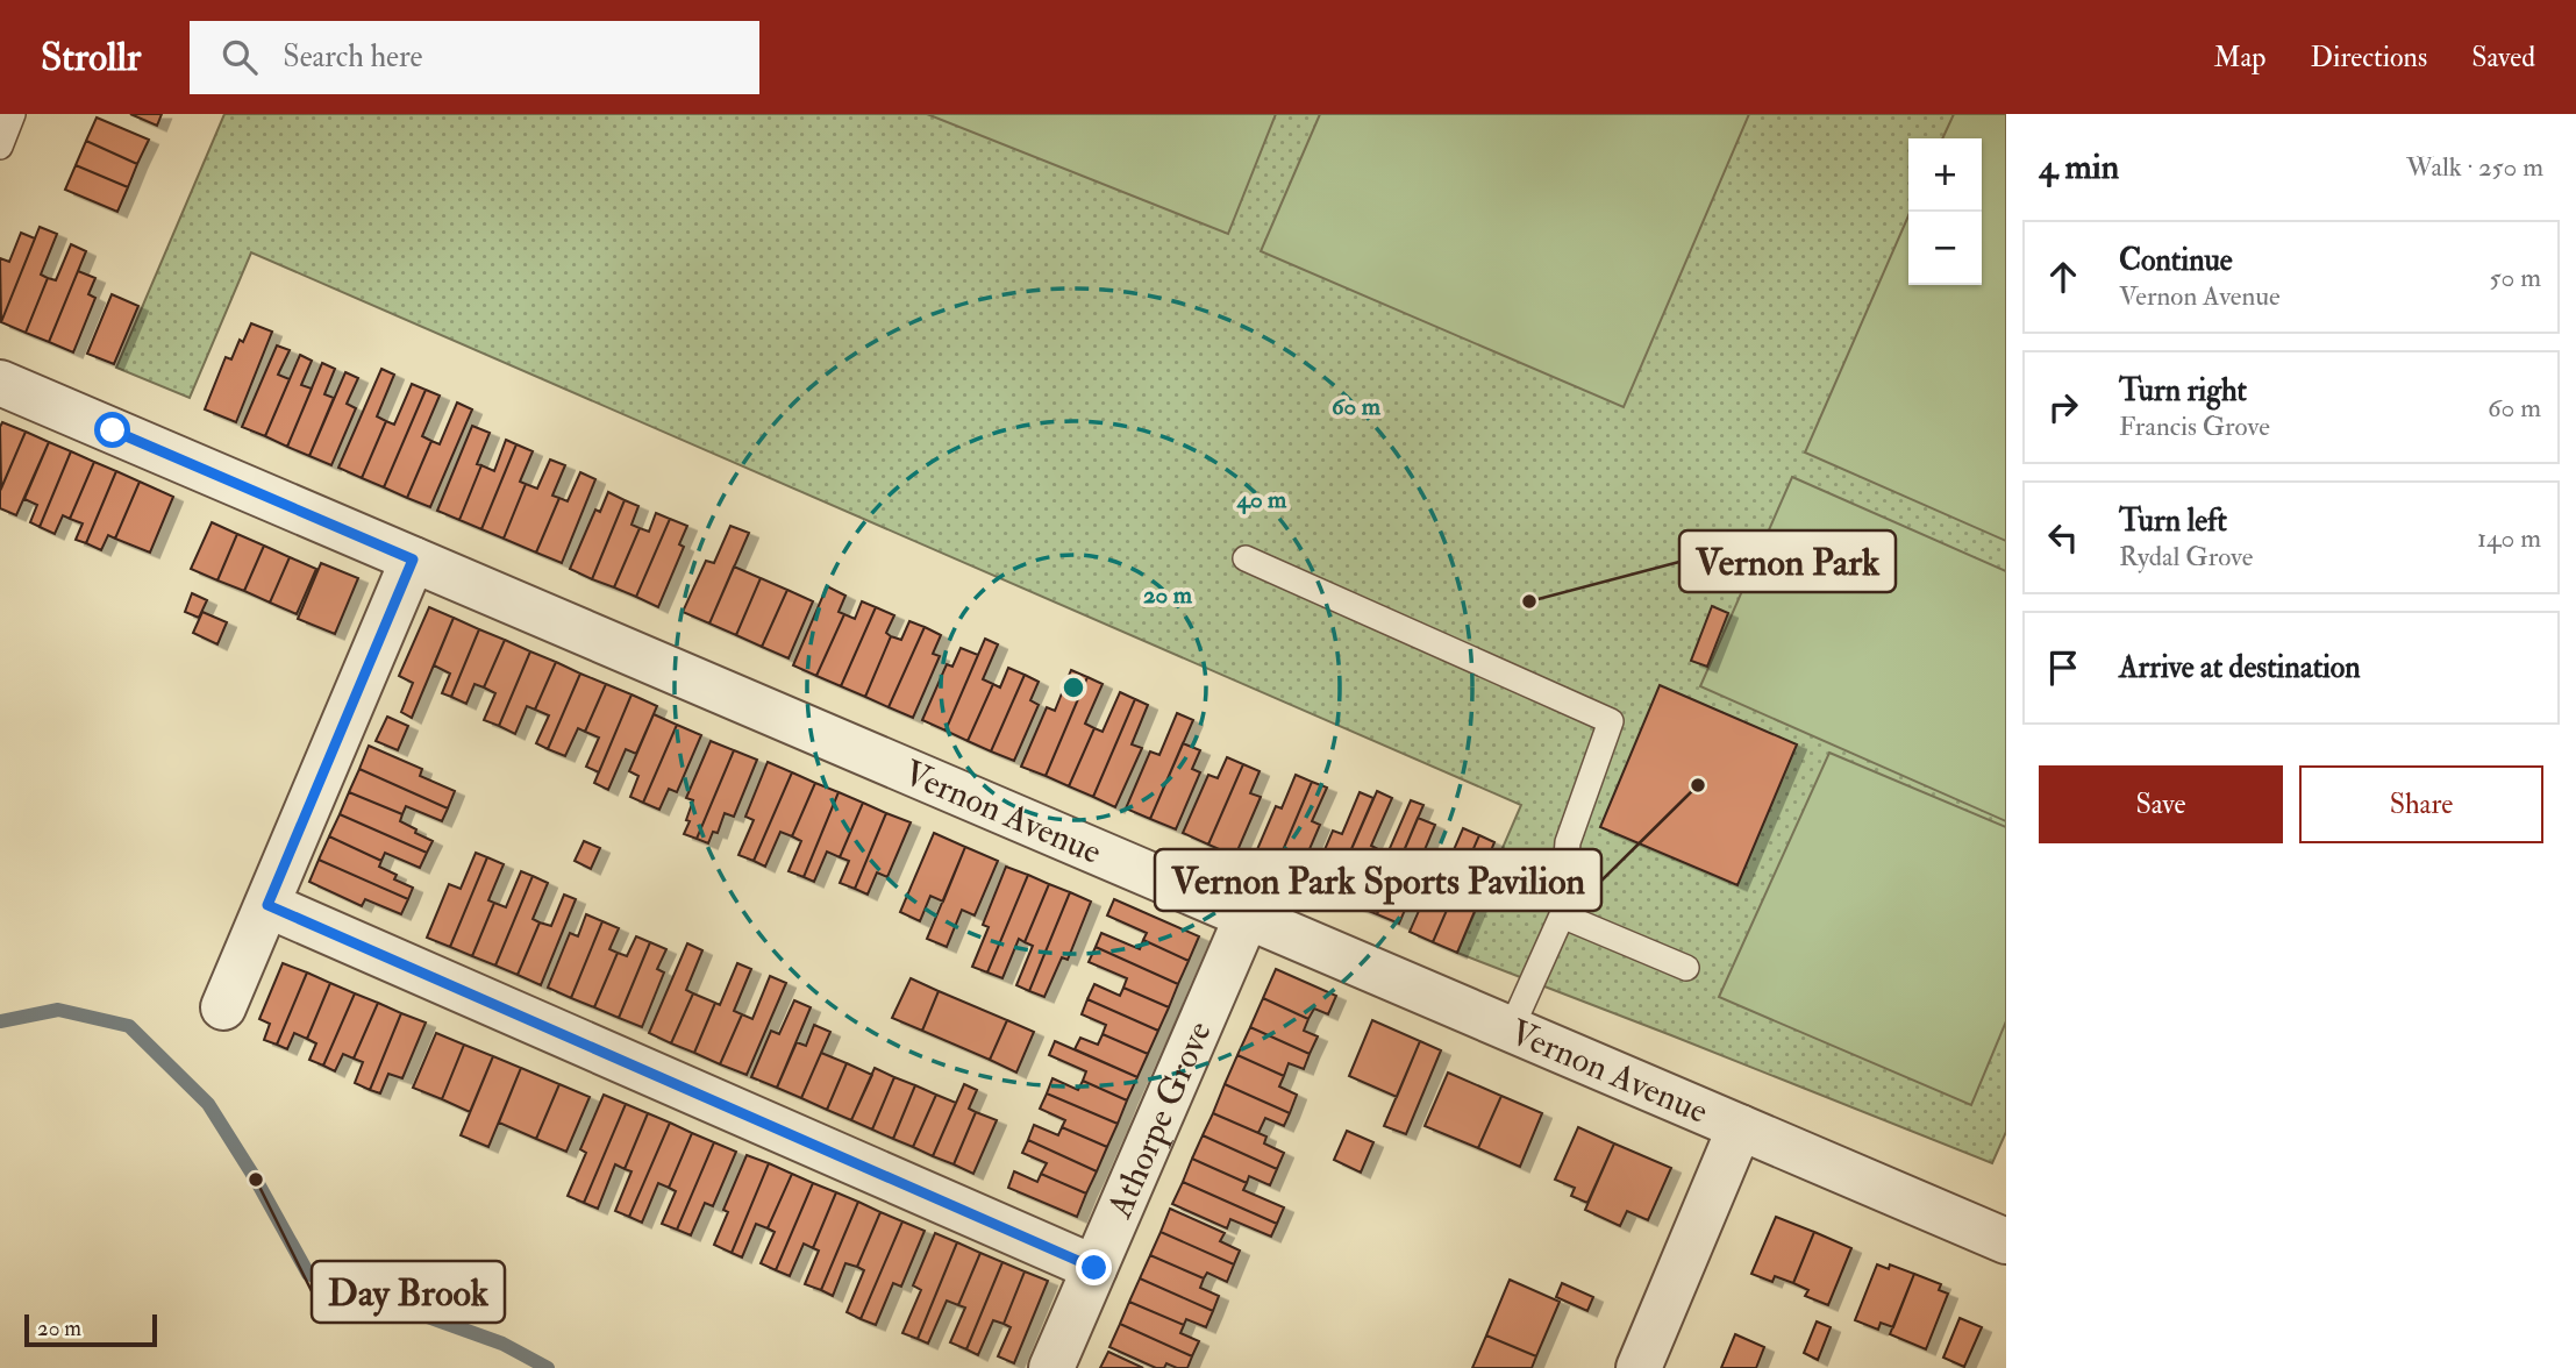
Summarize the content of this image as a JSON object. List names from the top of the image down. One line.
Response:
{"streets":{"street":["Vernon Avenue","Athorpe Grove"]},"crossings":[["Vernon Avenue","Athorpe Grove"]],"places":["Vernon Park","Vernon Park Sports Pavilion","Day Brook"],"scale_bar":"20 m","page":{"header":"Strollr","search":"Search here","nav":["Map","Directions","Saved"],"heading":["4 min","Walk · 250 m"],"map_buttons":["+","−"],"list":[["Continue","Vernon Avenue","50 m"],["Turn right","Francis Grove","60 m"],["Turn left","Rydal Grove","140 m"],"Arrive at destination"],"buttons":["Save","Share"],"scale":"20 m"},"rings":["60 m","40 m","20 m"]}
